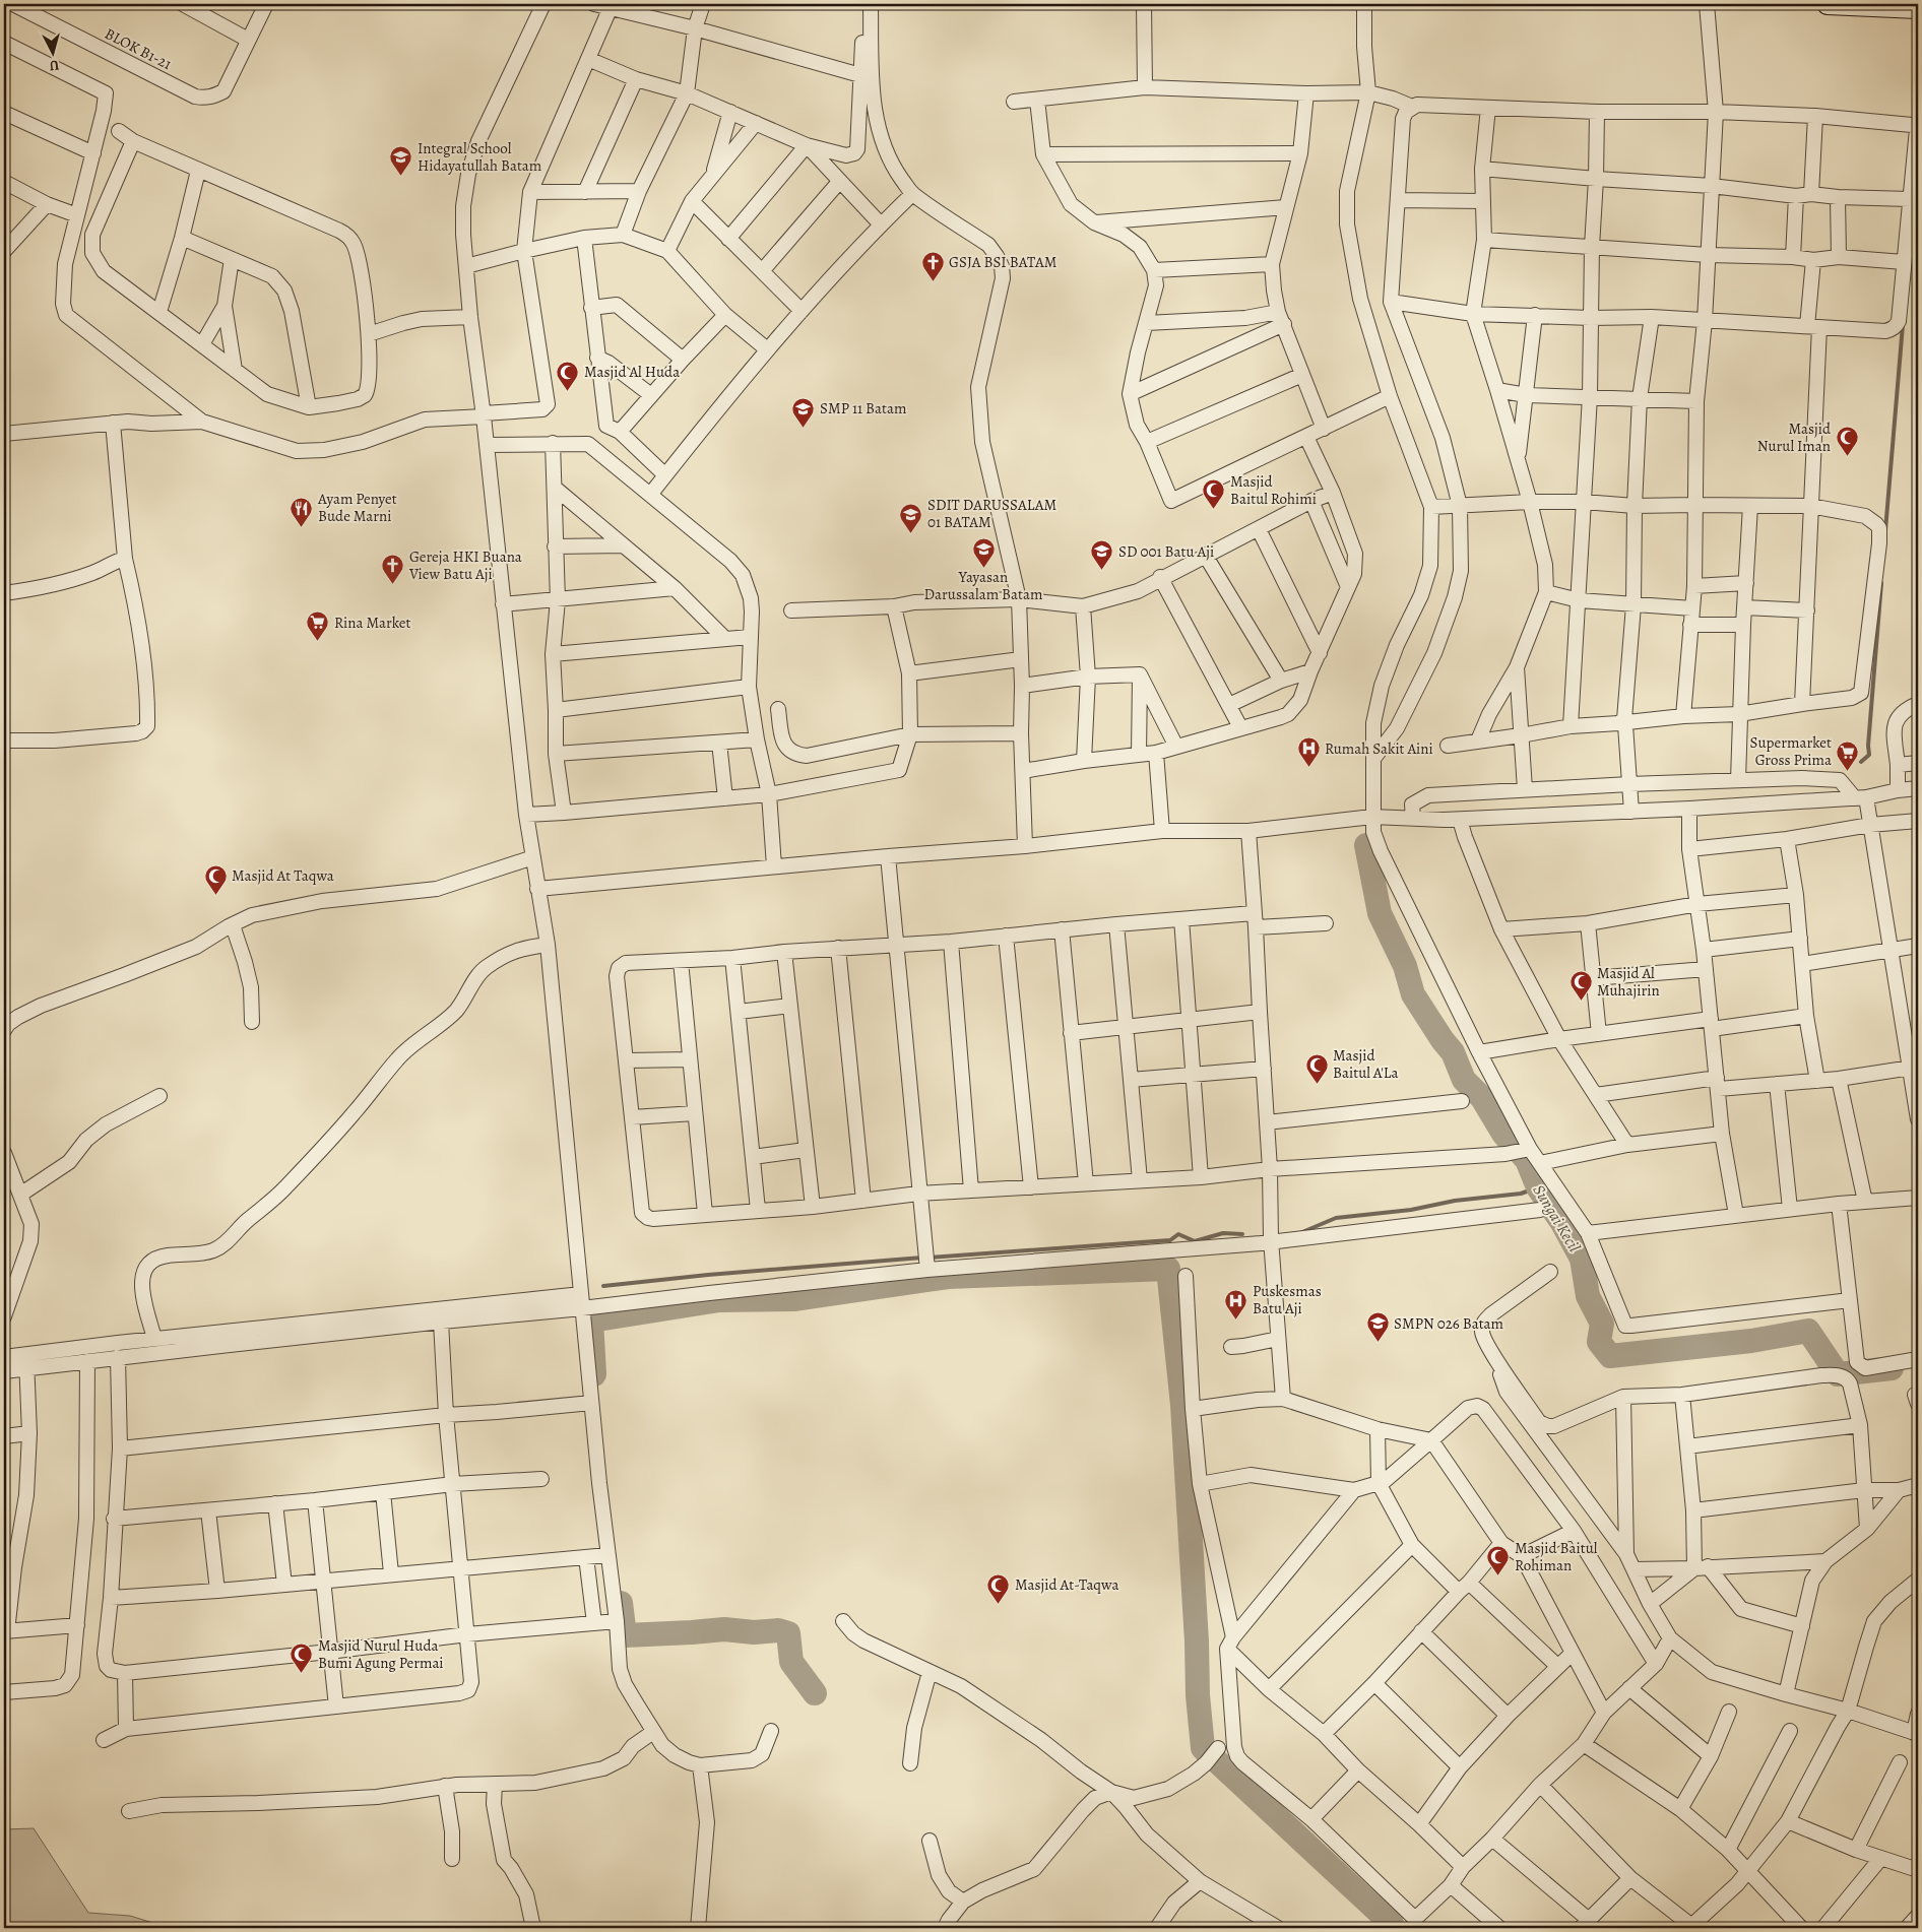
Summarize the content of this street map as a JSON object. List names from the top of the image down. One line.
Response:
{"streets":{"street":["BLOK B1-21"]},"water":["Sungai Kecil"],"places":{"school or university":["Integral School Hidayatullah Batam","SMP 11 Batam","SDIT DARUSSALAM 01 BATAM","Yayasan Darussalam Batam","SD 001 Batu Aji","SMPN 026 Batam"],"church":["GSJA BSI BATAM","Gereja HKI Buana View Batu Aji"],"mosque":["Masjid Al Huda","Masjid Nurul Iman","Masjid Baitul Rohimi","Masjid At Taqwa","Masjid Al Muhajirin","Masjid Baitul A'La","Masjid Baitul Rohiman","Masjid At-Taqwa","Masjid Nurul Huda Bumi Agung Permai"],"restaurant":["Ayam Penyet Bude Marni"],"supermarket":["Rina Market","Supermarket Gross Prima"],"hospital":["Rumah Sakit Aini","Puskesmas Batu Aji"]},"north":"bottom"}
